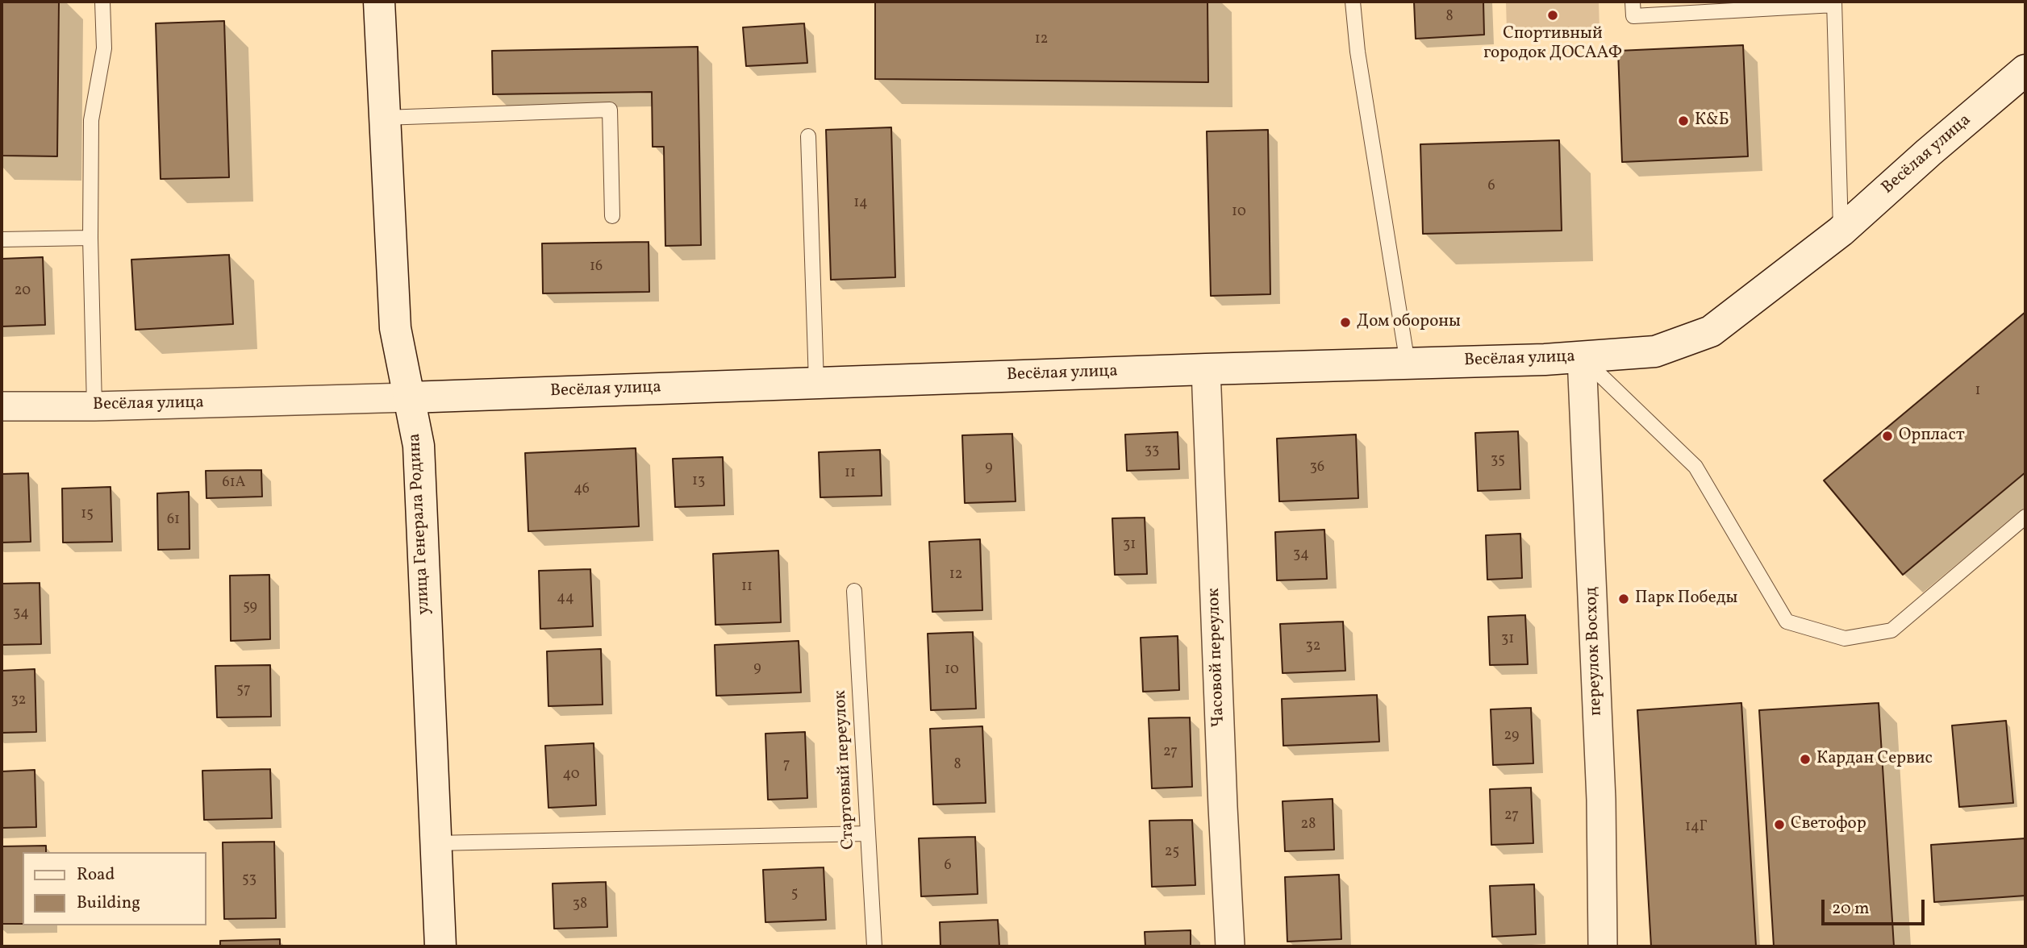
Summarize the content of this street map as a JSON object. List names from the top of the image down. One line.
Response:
{"streets":{"street":["Весёлая улица","улица Генерала Родина","переулок Восход","Часовой переулок"],"lane":["Стартовый переулок"]},"crossings":[["Весёлая улица","улица Генерала Родина"],["Весёлая улица","переулок Восход"],["Весёлая улица","Часовой переулок"]],"places":["Спортивный городок ДОСААФ","К&Б","Дом обороны","Орпласт","Парк Победы","Кардан Сервис","Светофор"],"house_numbers":["8","12","6","14","10","16","20","1","33","35","9","36","11","13","61А","46","15","61","31","34","12","11","44","59","34","31","32","9","10","57","32","29","27","7","8","40","27","28","14Г","25","6","53","5","38"],"legend":["Road","Building"],"scale_bar":"20 m"}
